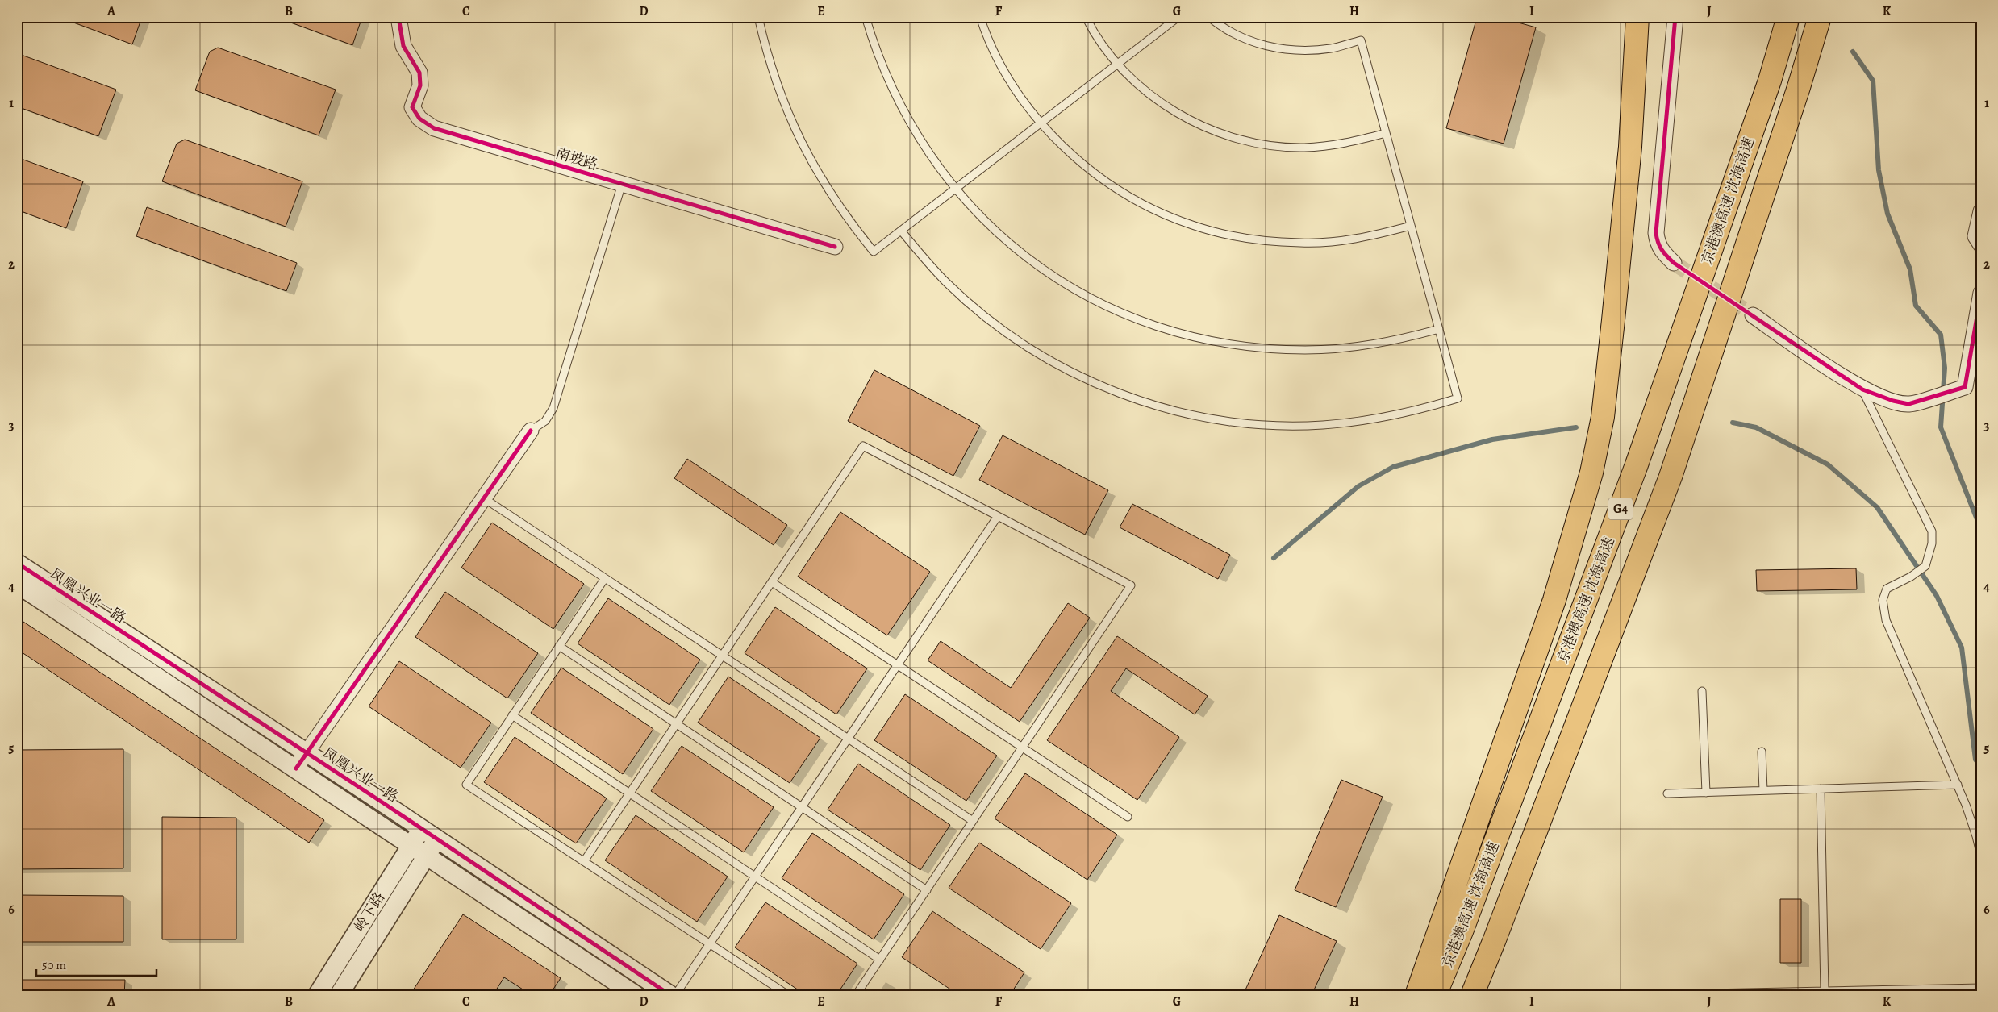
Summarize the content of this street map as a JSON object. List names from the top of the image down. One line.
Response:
{"streets":{"highway":["京港澳高速 沈海高速","G4"],"street":["南坡路","凤凰兴业一路","岭下路"]},"crossings":[["凤凰兴业一路","岭下路"]],"scale_bar":"50 m","grid":{"columns":["A","B","C","D","E","F","G","H","I","J","K"],"rows":["1","2","3","4","5","6"]}}
